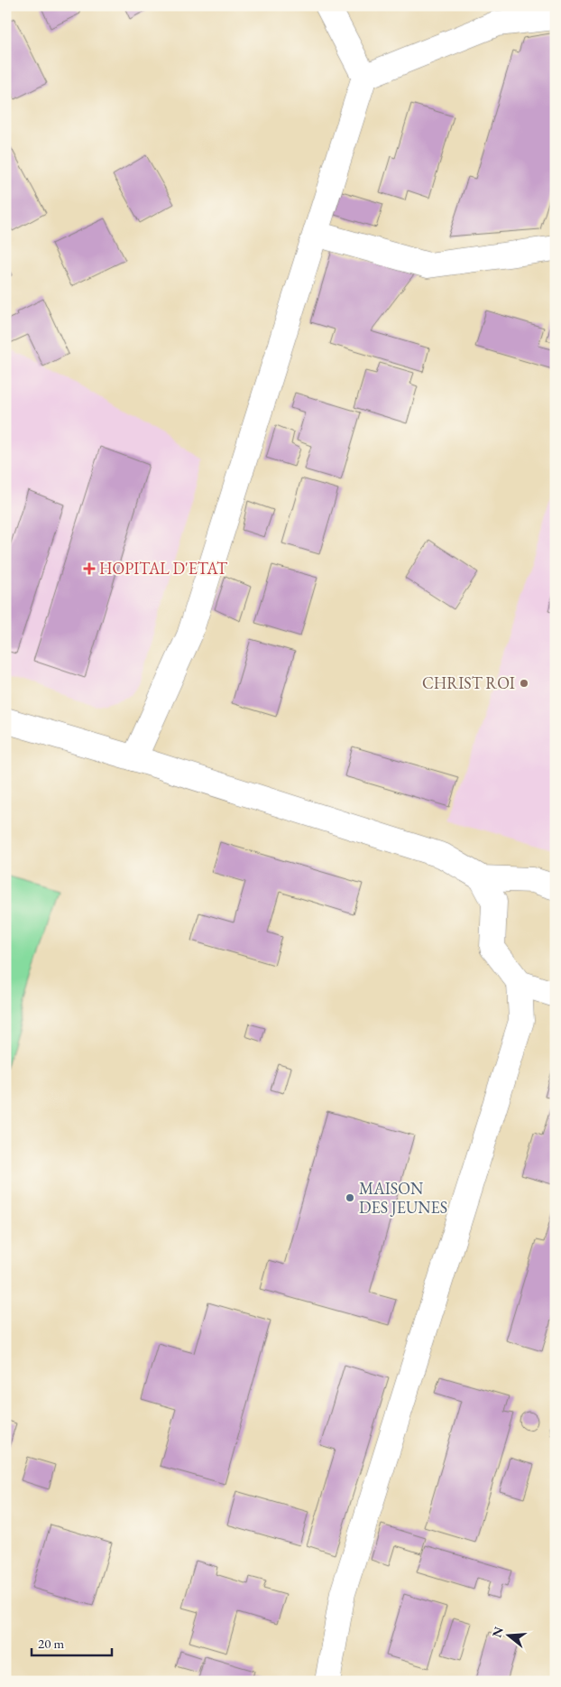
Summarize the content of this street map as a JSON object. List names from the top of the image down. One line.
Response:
{"places":{"health":["HOPITAL D'ETAT"],"other":["CHRIST ROI","MAISON DES JEUNES"]},"scale_bar":"20 m","north":"left"}
